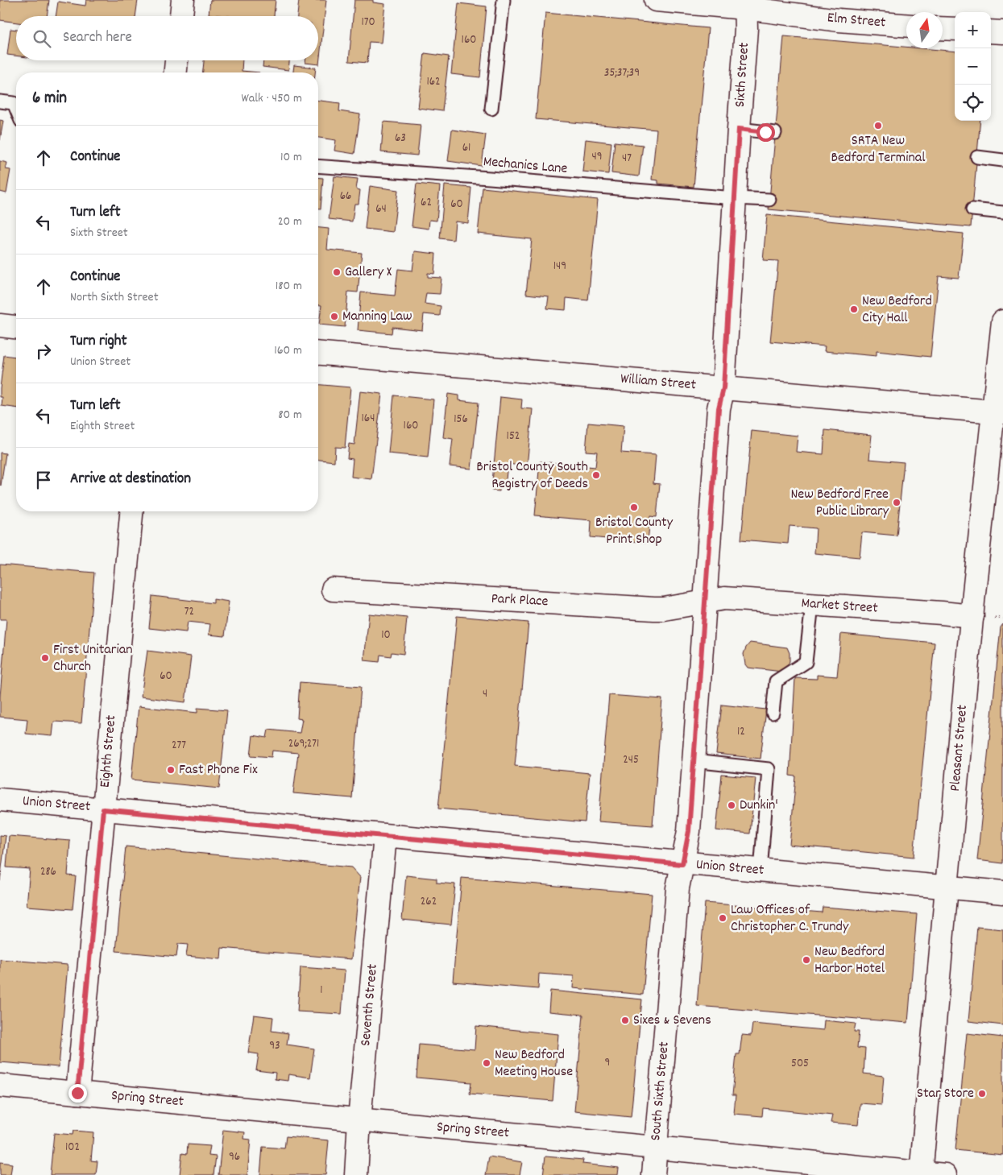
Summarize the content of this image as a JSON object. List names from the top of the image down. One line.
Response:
{"streets":{"street":["Elm Street","Sixth Street","William Street","Park Place","Market Street","Pleasant Street","Eighth Street","Union Street","Seventh Street","South Sixth Street","Spring Street"],"lane":["Mechanics Lane"]},"crossings":[["Elm Street","Sixth Street"],["Sixth Street","Mechanics Lane"],["Sixth Street","William Street"],["Sixth Street","Park Place"],["Sixth Street","Market Street"],["Sixth Street","South Sixth Street"],["William Street","Pleasant Street"],["Park Place","Market Street"],["Park Place","South Sixth Street"],["Market Street","Pleasant Street"],["Market Street","South Sixth Street"],["Pleasant Street","Union Street"],["Pleasant Street","Spring Street"],["Eighth Street","Union Street"],["Eighth Street","Spring Street"],["Union Street","Seventh Street"],["Union Street","South Sixth Street"],["Seventh Street","Spring Street"],["South Sixth Street","Spring Street"]],"places":["SRTA New Bedford Terminal","Gallery X","New Bedford City Hall","Manning Law","Bristol County South Registry of Deeds","New Bedford Free Public Library","Bristol County Print Shop","First Unitarian Church","Fast Phone Fix","Dunkin'","Law Offices of Christopher C. Trundy","New Bedford Harbor Hotel","Sixes & Sevens","New Bedford Meeting House","Star Store"],"house_numbers":["170","160","35;37;39","162","63","61","49","47","66","62","60","64","149","164","156","160","152","72","10","60","4","12","269;271","277","245","286","262","1","93","9","505","102","96"],"north":"top","page":{"map_buttons":["+","−"],"search":"Search here","heading":["6 min","Walk · 450 m"],"list":[["Continue","10 m"],["Turn left","Sixth Street","20 m"],["Continue","North Sixth Street","180 m"],["Turn right","Union Street","160 m"],["Turn left","Eighth Street","80 m"],"Arrive at destination"]}}
